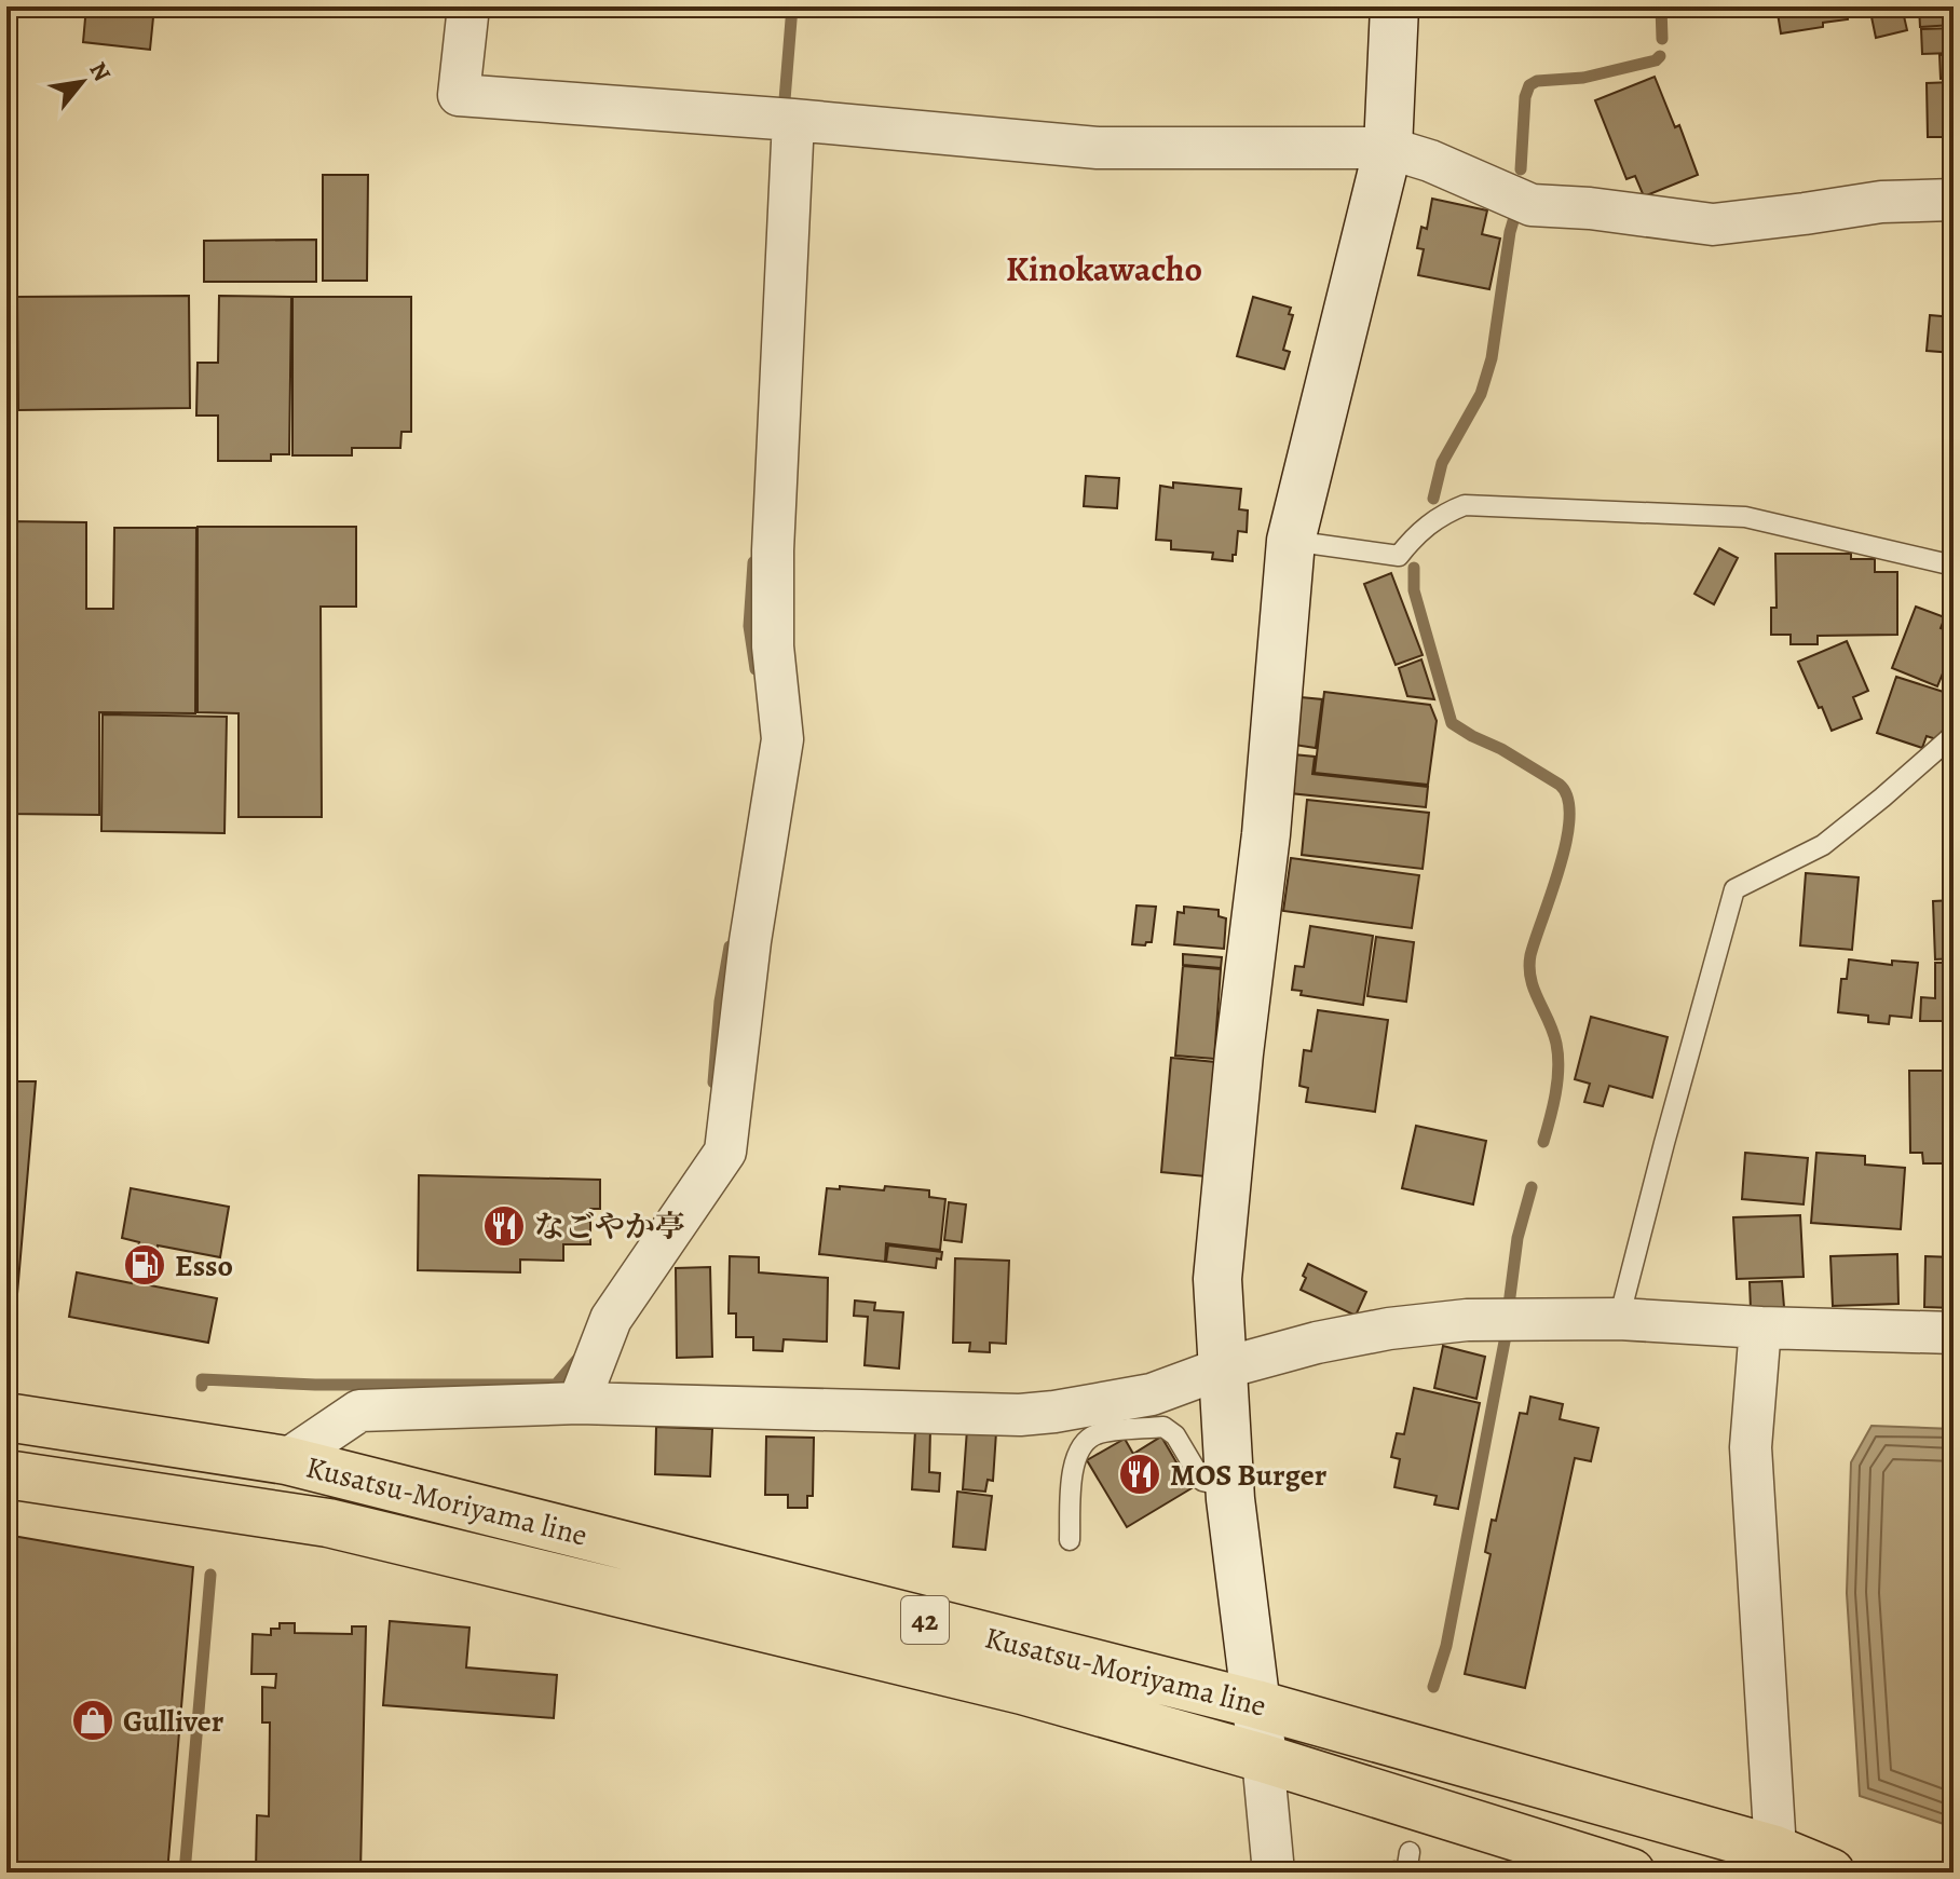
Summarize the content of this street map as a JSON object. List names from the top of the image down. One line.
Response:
{"streets":{"main road":["Kusatsu-Moriyama line","42"]},"districts":["Kinokawacho"],"places":{"restaurant":["なごやか亭","MOS Burger"],"fuel station":["Esso"],"shop":["Gulliver"]},"north":"top right"}
